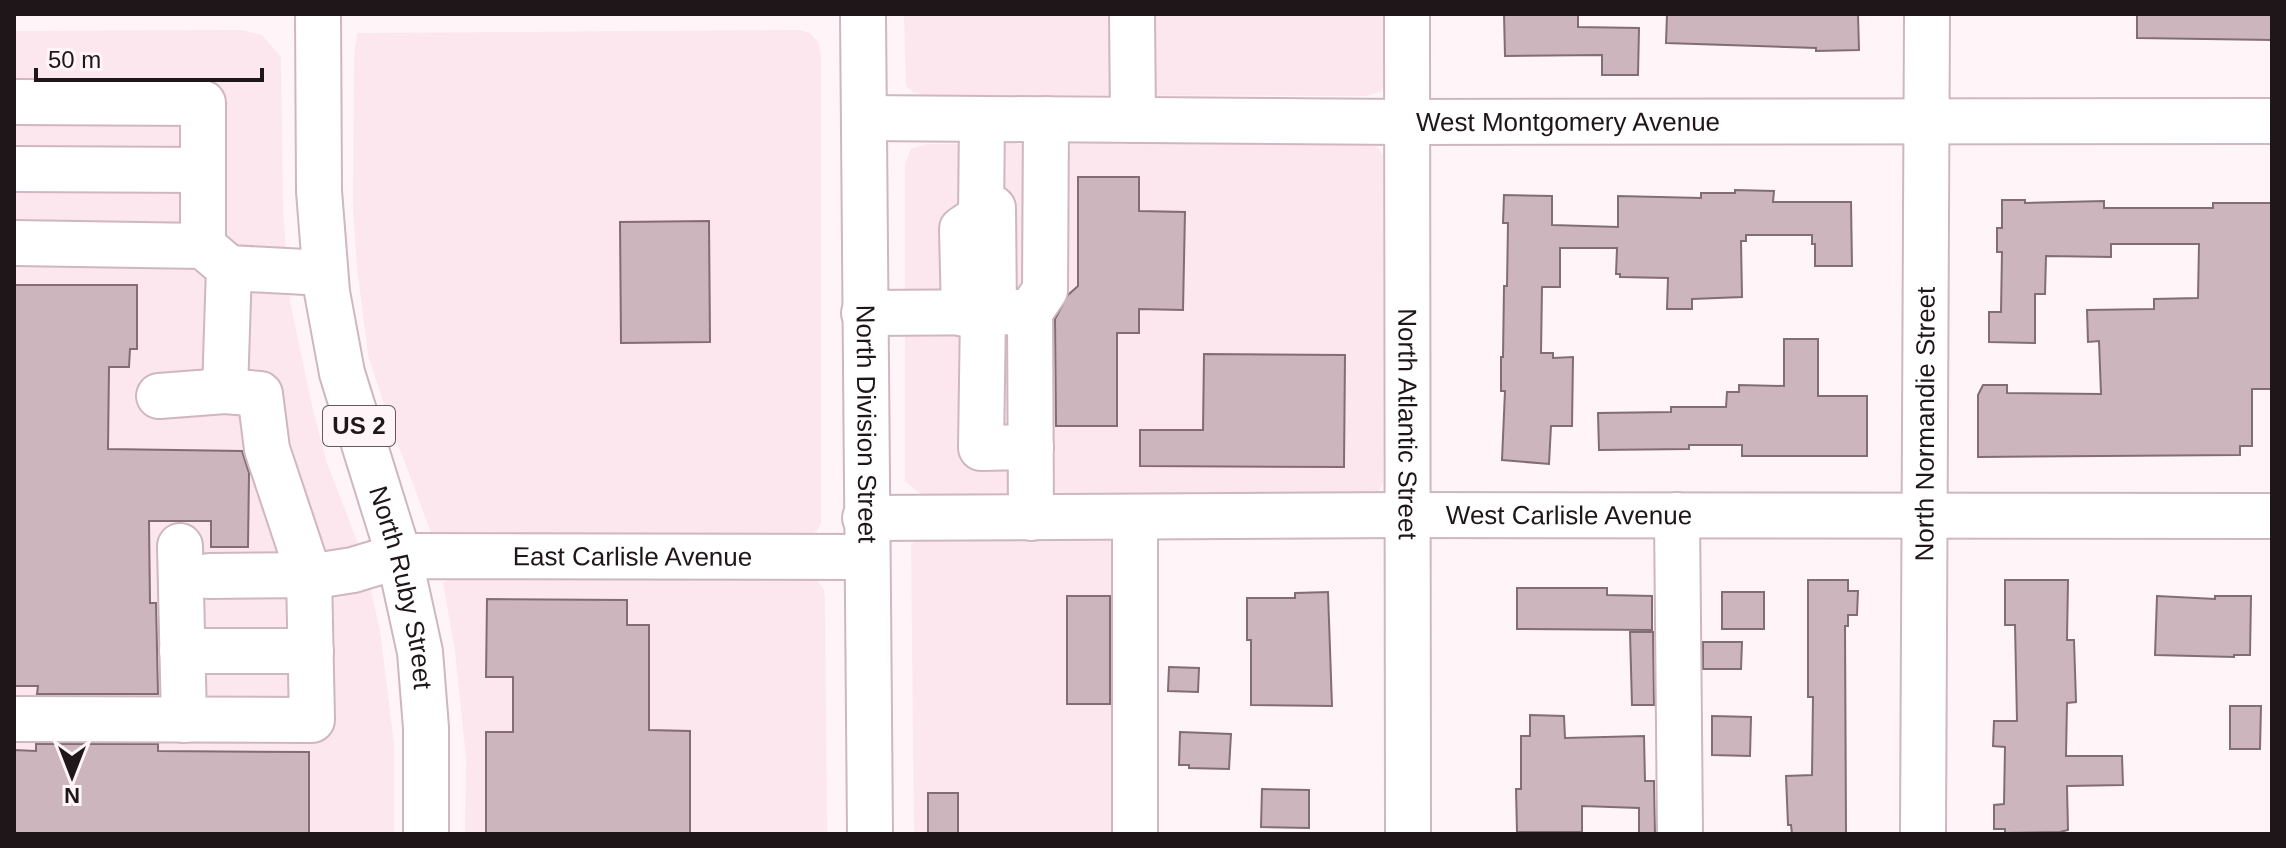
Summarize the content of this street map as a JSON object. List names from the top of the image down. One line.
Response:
{"streets":{"street":["West Montgomery Avenue","North Division Street","North Atlantic Street","North Normandie Street","US 2","West Carlisle Avenue","East Carlisle Avenue","North Ruby Street"]},"crossings":[["West Montgomery Avenue","North Division Street"],["West Montgomery Avenue","North Atlantic Street"],["West Montgomery Avenue","North Normandie Street"],["North Division Street","West Carlisle Avenue"],["North Division Street","East Carlisle Avenue"],["North Atlantic Street","West Carlisle Avenue"],["North Normandie Street","West Carlisle Avenue"],["West Carlisle Avenue","East Carlisle Avenue"],["East Carlisle Avenue","North Ruby Street"]],"scale_bar":"50 m","north":"bottom"}
